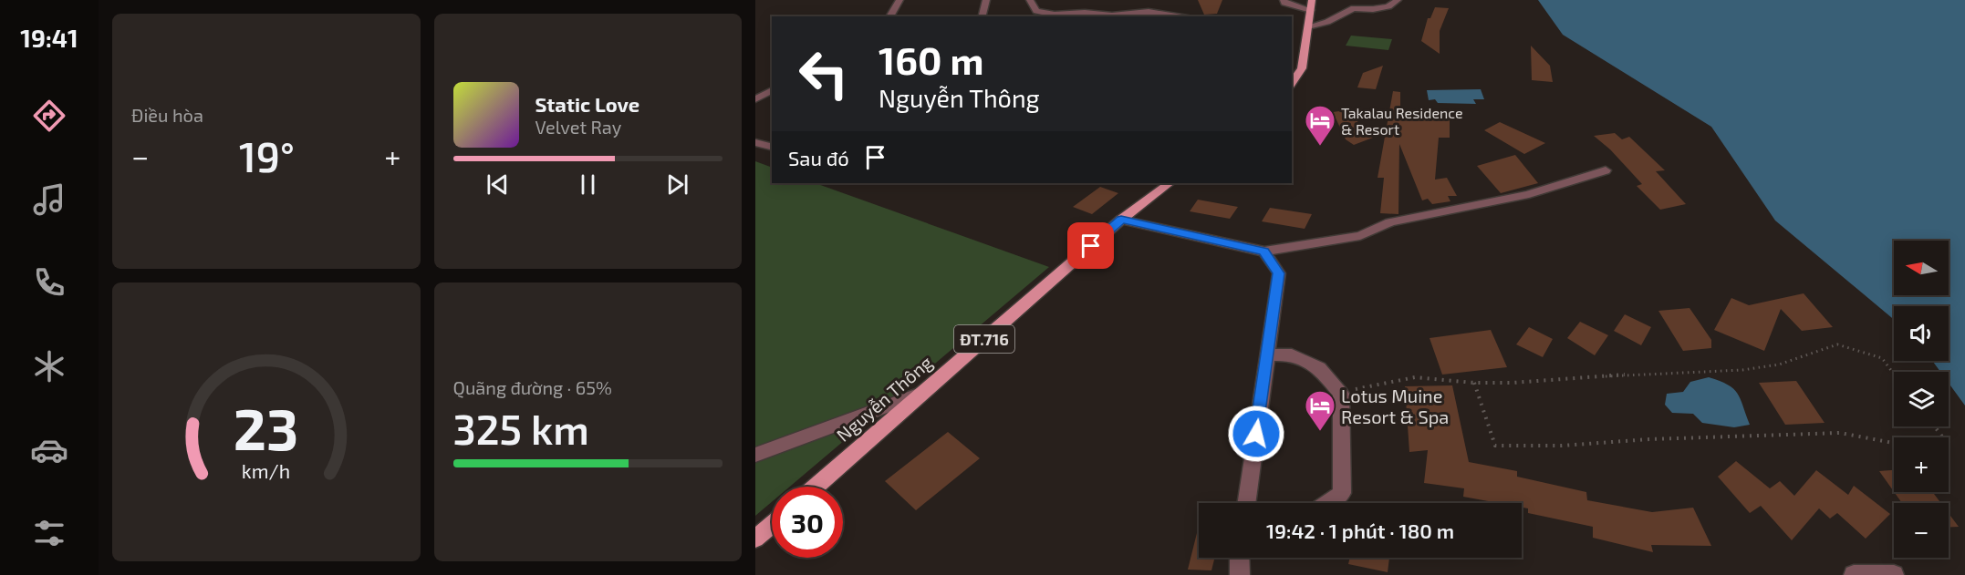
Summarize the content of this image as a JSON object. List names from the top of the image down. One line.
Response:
{"streets":{"main road":["ĐT.716","Nguyễn Thông"]},"places":{"hotel":["Takalau Residence & Resort","Lotus Muine Resort & Spa"]},"north":"left","page":{"tabs":"19:41","tile":["Điều hòa",["Quãng đường · 65%","325 km"]],"turn":["160 m","Nguyễn Thông"],"song":["Static Love","Velvet Ray"],"then":"Sau đó","heat":["−","19°","+"],"map_buttons":["+","−"],"limit":"30","trip":"19:42 · 1 phút · 180 m","gauge":["23","km/h"]}}
